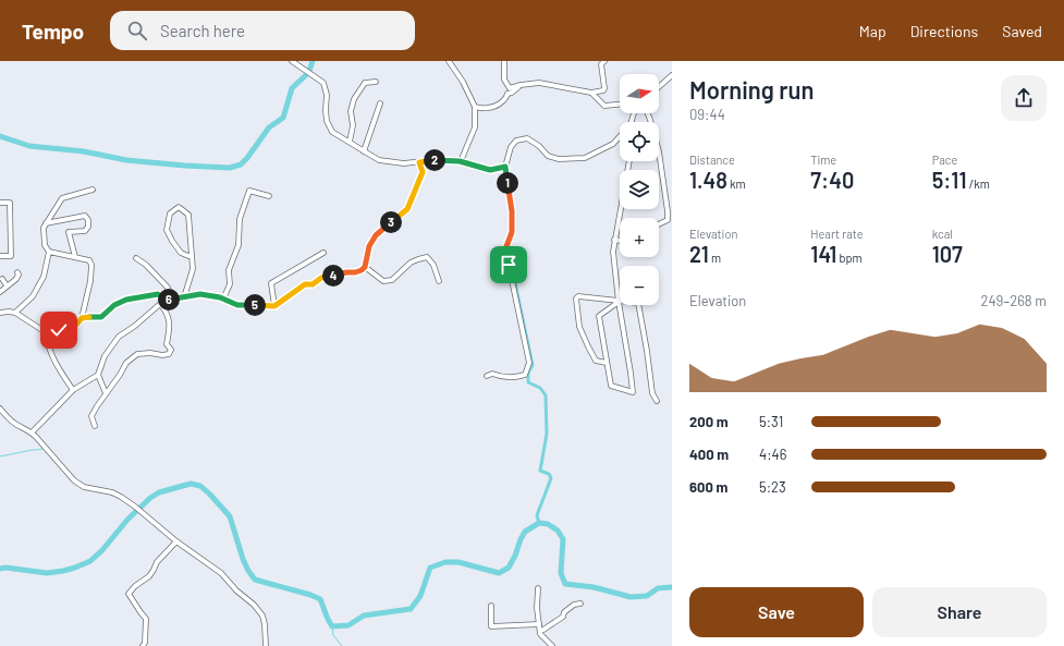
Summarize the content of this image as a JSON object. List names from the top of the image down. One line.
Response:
{"north":"right","page":{"header":"Tempo","search":"Search here","nav":["Map","Directions","Saved"],"heading":["Morning run","09:44"],"map_buttons":["+","−"],"stats":[["Distance","1.48 km"],["Time","7:40"],["Pace","5:11 /km"],["Elevation","21 m"],["Heart rate","141 bpm"],["kcal","107"]],"pins":["2","1","3","4","6","5"],"chart":["Elevation","249–268 m"],"list":[{"name":"200 m","note":"5:31"},{"name":"400 m","note":"4:46"},{"name":"600 m","note":"5:23"}],"buttons":["Save","Share"]}}
